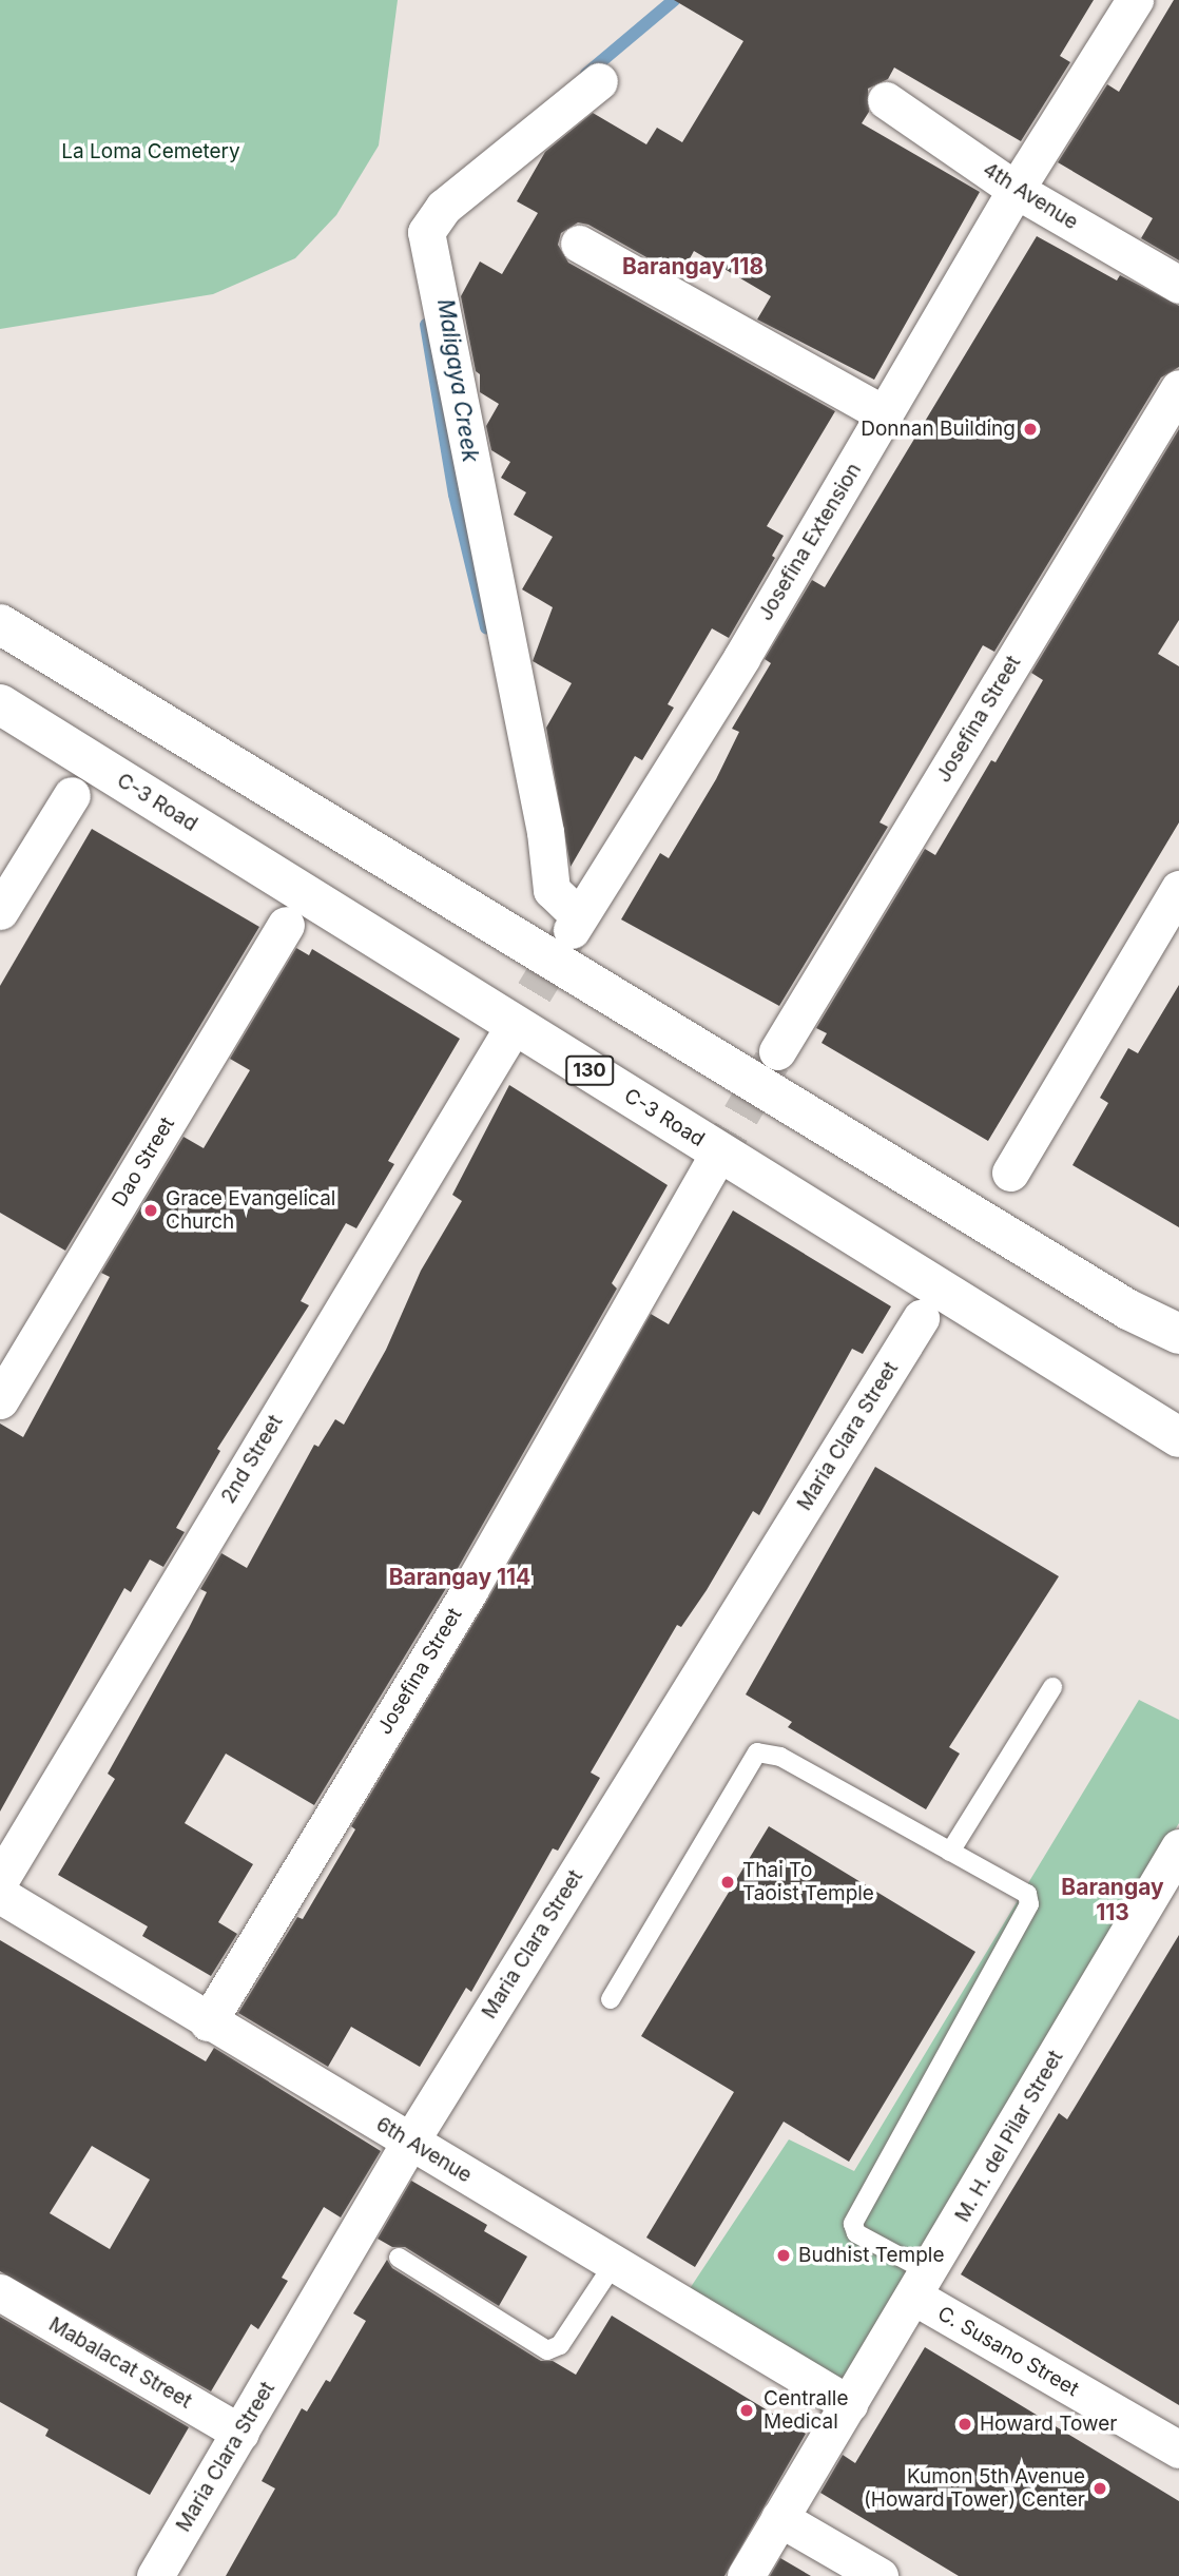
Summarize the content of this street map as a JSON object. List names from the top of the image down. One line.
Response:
{"streets":{"main road":["C-3 Road","130"],"street":["4th Avenue","Josefina Extension","Josefina Street","Dao Street","Maria Clara Street","2nd Street","M. H. del Pilar Street","6th Avenue","C. Susano Street","Mabalacat Street"]},"crossings":[["4th Avenue","Josefina Extension"],["Josefina Street","6th Avenue"],["Maria Clara Street","6th Avenue"],["Maria Clara Street","Mabalacat Street"],["M. H. del Pilar Street","6th Avenue"],["M. H. del Pilar Street","C. Susano Street"]],"districts":["Barangay 118","Barangay 114","Barangay 113"],"water":["Maligaya Creek"],"parks":["La Loma Cemetery"],"places":["Donnan Building","Grace Evangelical Church","Thai To Taoist Temple","Budhist Temple","Centralle Medical","Howard Tower","Kumon 5th Avenue (Howard Tower) Center"]}
